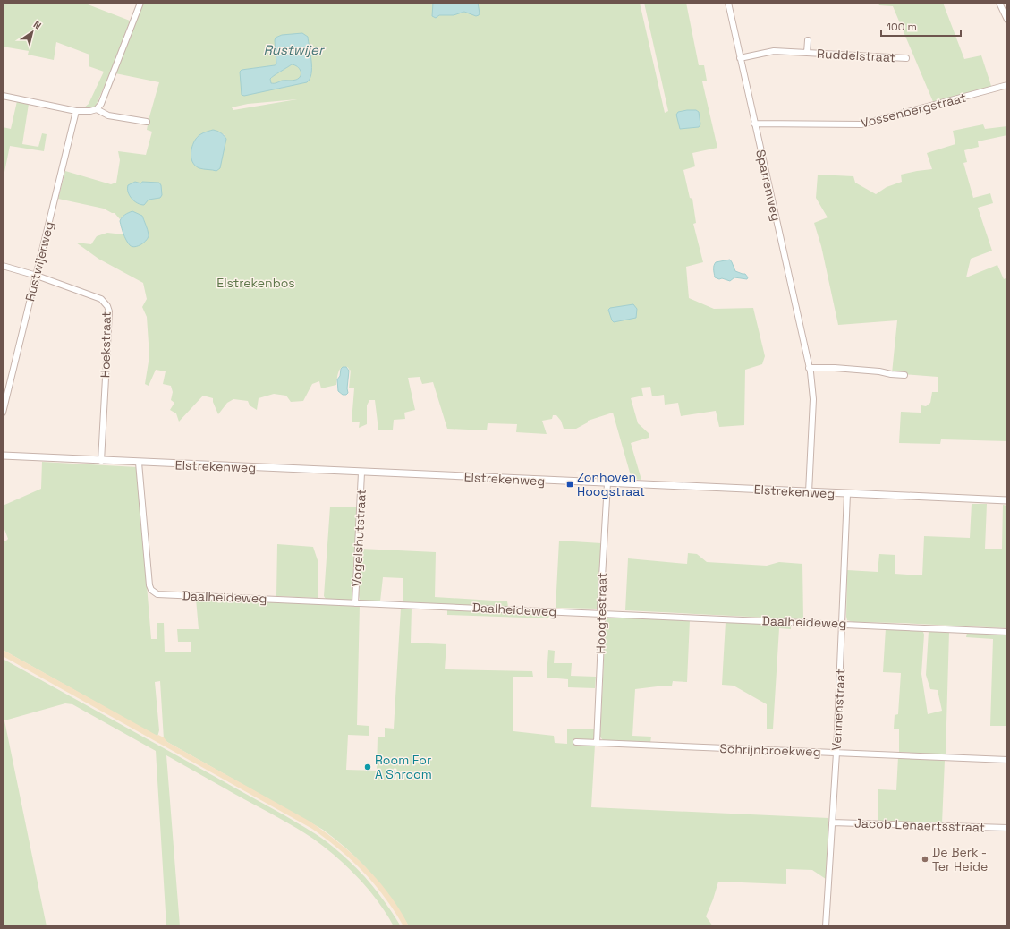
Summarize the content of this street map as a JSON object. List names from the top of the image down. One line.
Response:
{"streets":{"street":["Ruddelstraat","Vossenbergstraat","Sparrenweg","Rustwijerweg","Hoekstraat","Elstrekenweg","Vogelshutstraat","Daalheideweg","Hoogtestraat","Vennenstraat","Schrijnbroekweg","Jacob Lenaertsstraat"]},"crossings":[["Ruddelstraat","Sparrenweg"],["Vossenbergstraat","Sparrenweg"],["Sparrenweg","Elstrekenweg"],["Rustwijerweg","Hoekstraat"],["Hoekstraat","Elstrekenweg"],["Elstrekenweg","Vogelshutstraat"],["Elstrekenweg","Daalheideweg"],["Elstrekenweg","Hoogtestraat"],["Elstrekenweg","Vennenstraat"],["Vogelshutstraat","Daalheideweg"],["Daalheideweg","Hoogtestraat"],["Daalheideweg","Vennenstraat"],["Hoogtestraat","Schrijnbroekweg"],["Vennenstraat","Schrijnbroekweg"],["Vennenstraat","Jacob Lenaertsstraat"]],"water":["Rustwijer"],"parks":["Elstrekenbos"],"places":{"transit":["Zonhoven Hoogstraat"],"other":["Room For A Shroom","De Berk - Ter Heide"]},"scale_bar":"100 m","north":"top right"}
